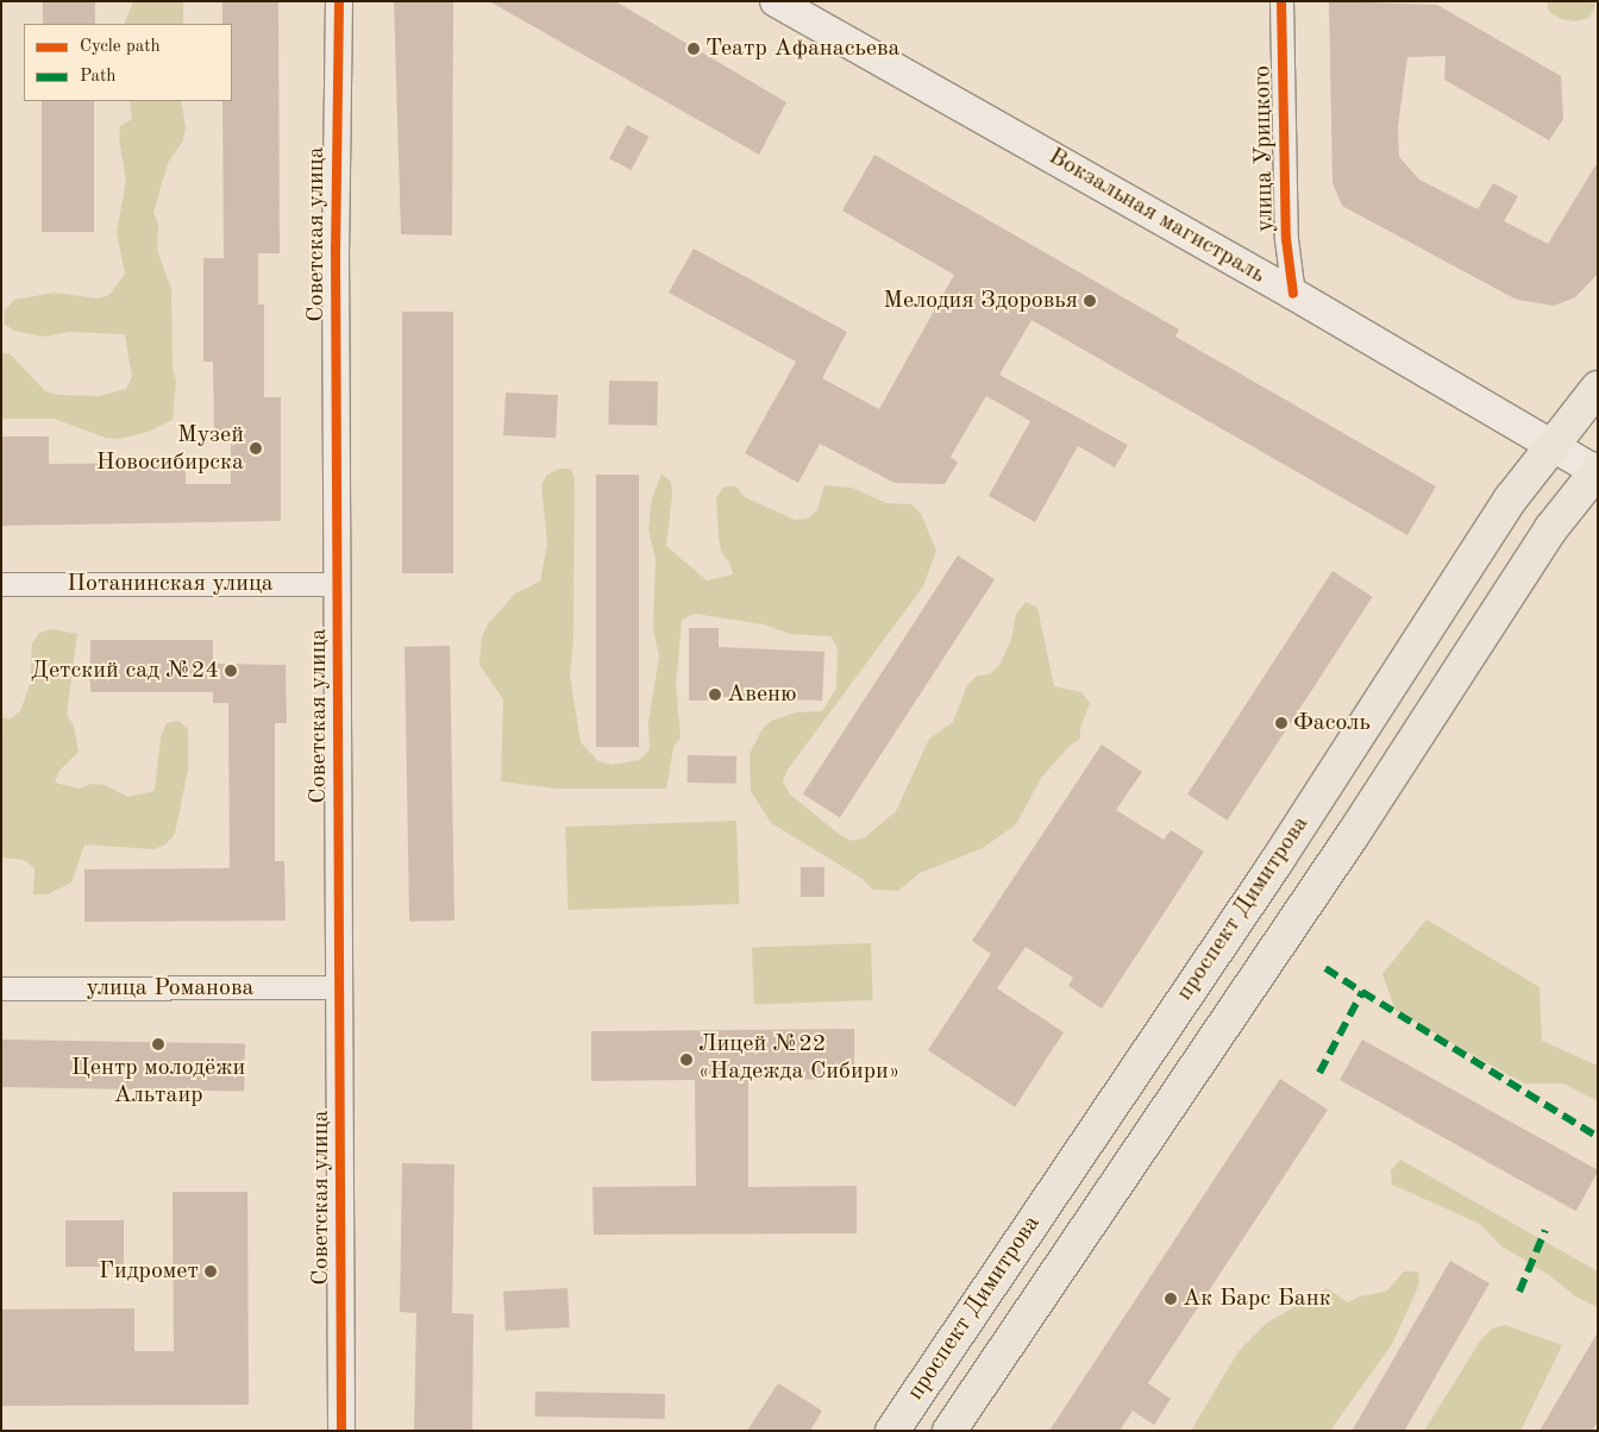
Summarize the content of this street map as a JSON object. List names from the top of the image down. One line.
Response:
{"streets":{"main road":["Вокзальная магистраль","проспект Димитрова"],"street":["улица Урицкого","Советская улица","Потанинская улица","улица Романова"]},"crossings":[["улица Урицкого","Вокзальная магистраль"],["Вокзальная магистраль","проспект Димитрова"],["Советская улица","Потанинская улица"],["Советская улица","улица Романова"]],"places":["Театр Афанасьева","Мелодия Здоровья","Музей Новосибирска","Детский сад №24","Авеню","Фасоль","Центр молодёжи Альтаир","Лицей №22 «Надежда Сибири»","Гидромет","Ак Барс Банк"],"legend":["Cycle path","Path"]}
